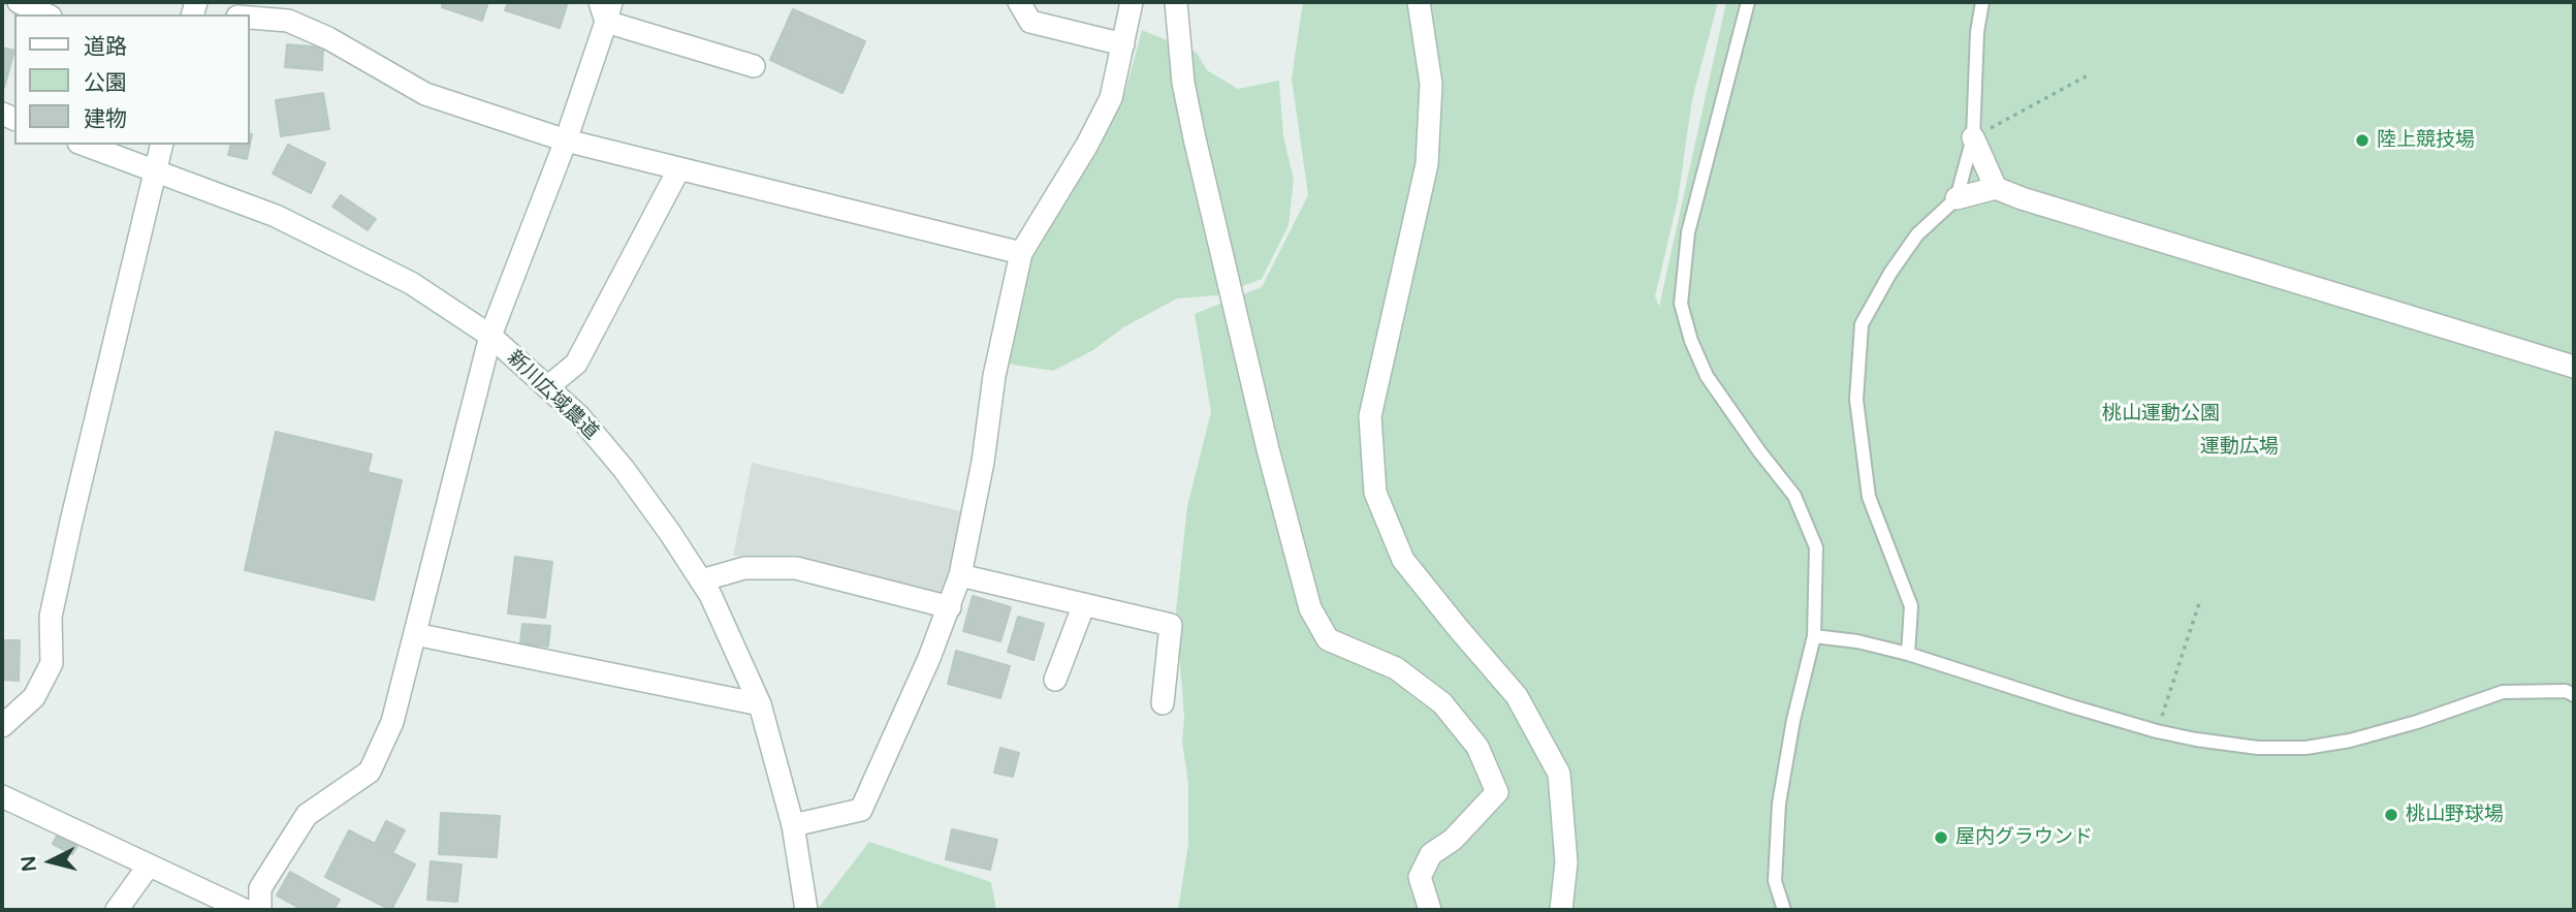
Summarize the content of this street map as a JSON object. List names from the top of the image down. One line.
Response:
{"streets":{"street":["新川広域農道"]},"parks":["桃山運動公園","運動広場"],"places":["陸上競技場","桃山野球場","屋内グラウンド"],"legend":["道路","公園","建物"],"north":"left"}
